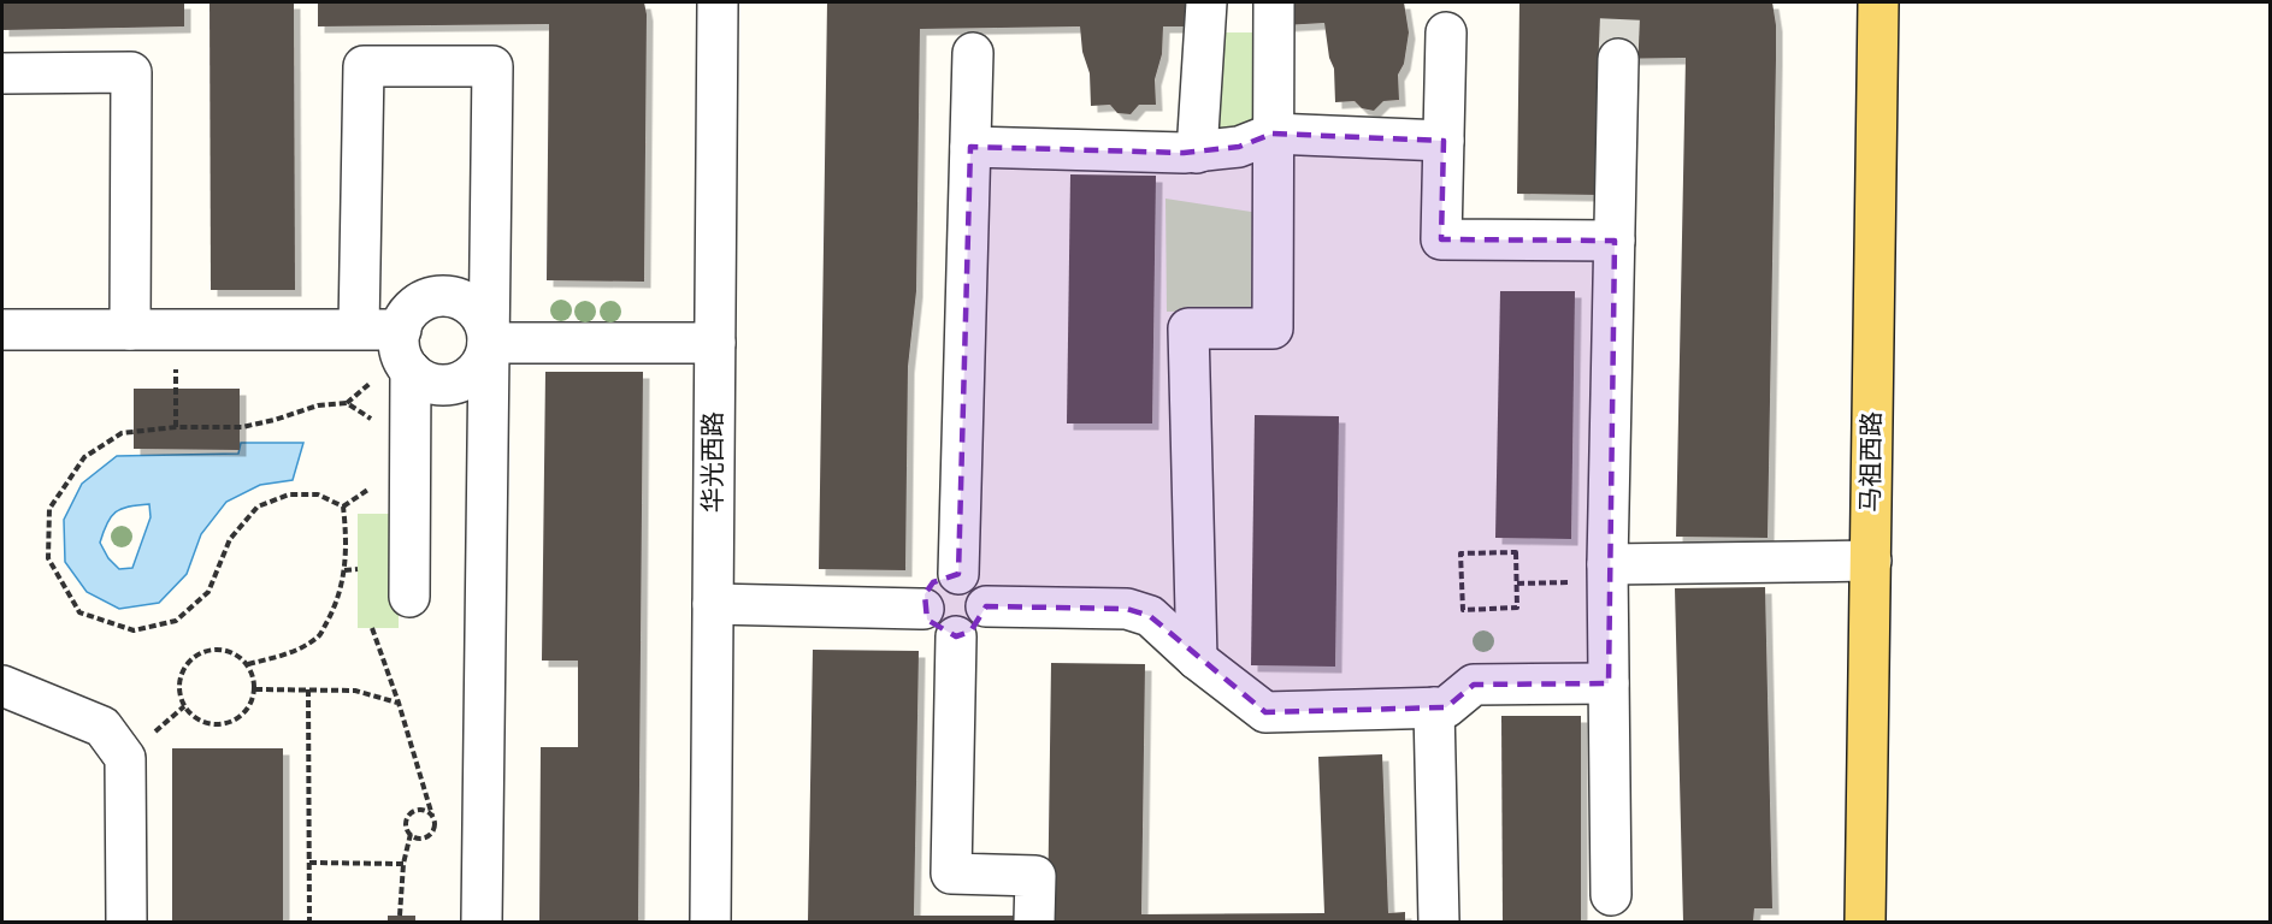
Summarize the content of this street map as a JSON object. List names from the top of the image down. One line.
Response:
{"streets":{"main road":["马祖西路"],"street":["华光西路"]}}
